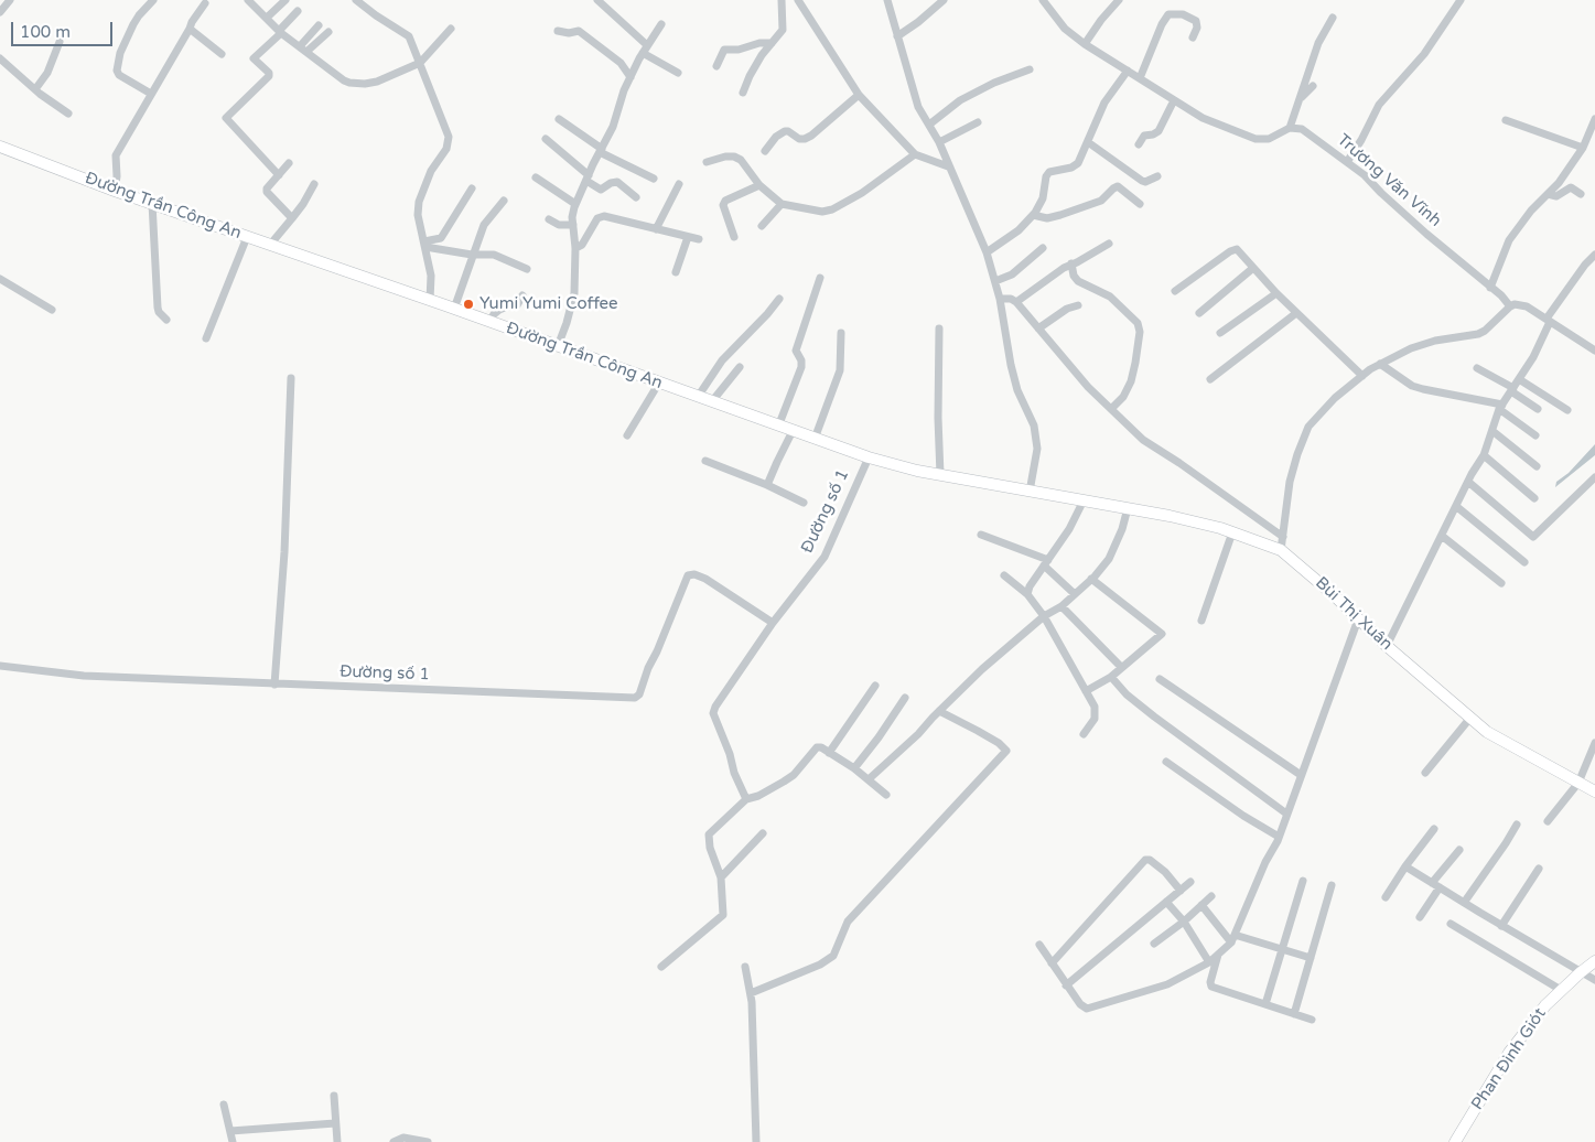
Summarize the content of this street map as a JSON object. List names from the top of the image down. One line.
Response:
{"streets":{"main road":["Đường Trần Công An","Bùi Thị Xuân","Phan Đình Giót"],"street":["Trương Văn Vĩnh","Đường số 1"]},"crossings":[["Đường Trần Công An","Đường số 1"],["Đường Trần Công An","Bùi Thị Xuân"]],"places":["Yumi Yumi Coffee"],"scale_bar":"100 m"}
